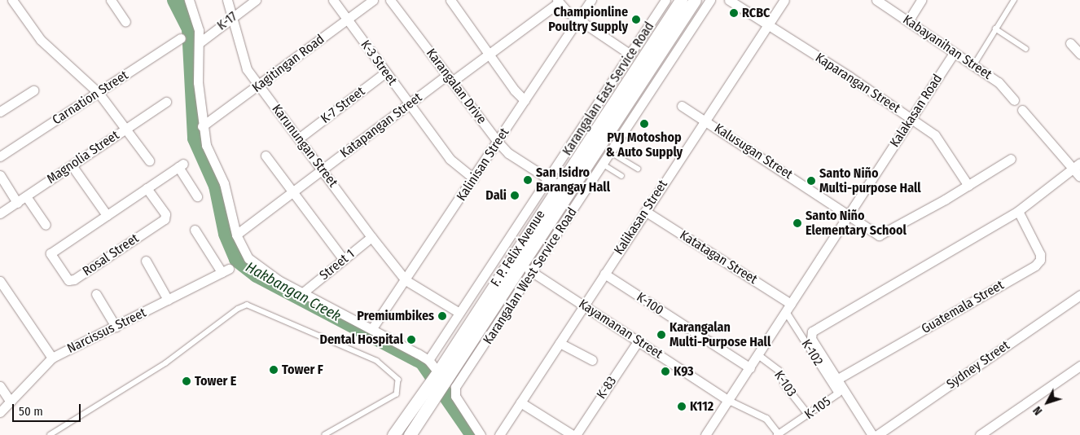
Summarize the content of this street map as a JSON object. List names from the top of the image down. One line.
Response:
{"streets":{"main road":["F. P. Felix Avenue"],"street":["K-17","Kabayanihan Street","K-3 Street","Kagitingan Road","Kaparangan Street","Karangalan Drive","Karangalan East Service Road","Carnation Street","K-7 Street","Kalakasan Road","Katapangan Street","Karunungan Street","Kalusugan Street","Magnolia Street","Kalinisan Street","Kalikasan Street","Rosal Street","Katatagan Street","Street 1","Karangalan West Service Road","K-100","Guatemala Street","Kayamanan Street","Narcissus Street","K-102","Sydney Street","K-103","K-83","K-105"]},"crossings":[["K-17","Karunungan Street"],["Kabayanihan Street","Kalakasan Road"],["K-3 Street","Kagitingan Road"],["K-3 Street","K-7 Street"],["K-3 Street","Katapangan Street"],["K-3 Street","Kalinisan Street"],["Kagitingan Road","Karunungan Street"],["Kaparangan Street","Kalakasan Road"],["Kaparangan Street","Kalusugan Street"],["Kaparangan Street","Kalikasan Street"],["Karangalan Drive","Karangalan East Service Road"],["Karangalan Drive","Katapangan Street"],["Karangalan Drive","Kalinisan Street"],["Karangalan Drive","F. P. Felix Avenue"],["K-7 Street","Karunungan Street"],["Kalakasan Road","Kalusugan Street"],["Kalakasan Road","Katatagan Street"],["Kalakasan Road","K-100"],["Kalakasan Road","Kayamanan Street"],["Kalakasan Road","K-102"],["Kalakasan Road","K-103"],["Katapangan Street","Karunungan Street"],["Karunungan Street","Kalinisan Street"],["Karunungan Street","Street 1"],["Kalusugan Street","Kalikasan Street"],["Kalikasan Street","Katatagan Street"],["Kalikasan Street","K-100"],["Kalikasan Street","Kayamanan Street"],["F. P. Felix Avenue","Karangalan West Service Road"],["F. P. Felix Avenue","Kayamanan Street"],["Rosal Street","Narcissus Street"],["Katatagan Street","K-102"],["Karangalan West Service Road","Kayamanan Street"],["Kayamanan Street","K-83"],["K-102","K-105"],["K-103","K-105"]],"water":["Hakbangan Creek"],"places":["RCBC","Championline Poultry Supply","PVJ Motoshop & Auto Supply","San Isidro Barangay Hall","Santo Niño Multi-purpose Hall","Dali","Santo Niño Elementary School","Premiumbikes","Karangalan Multi-Purpose Hall","Dental Hospital","Tower F","K93","Tower E","K112"],"scale_bar":"50 m","north":"bottom left"}
